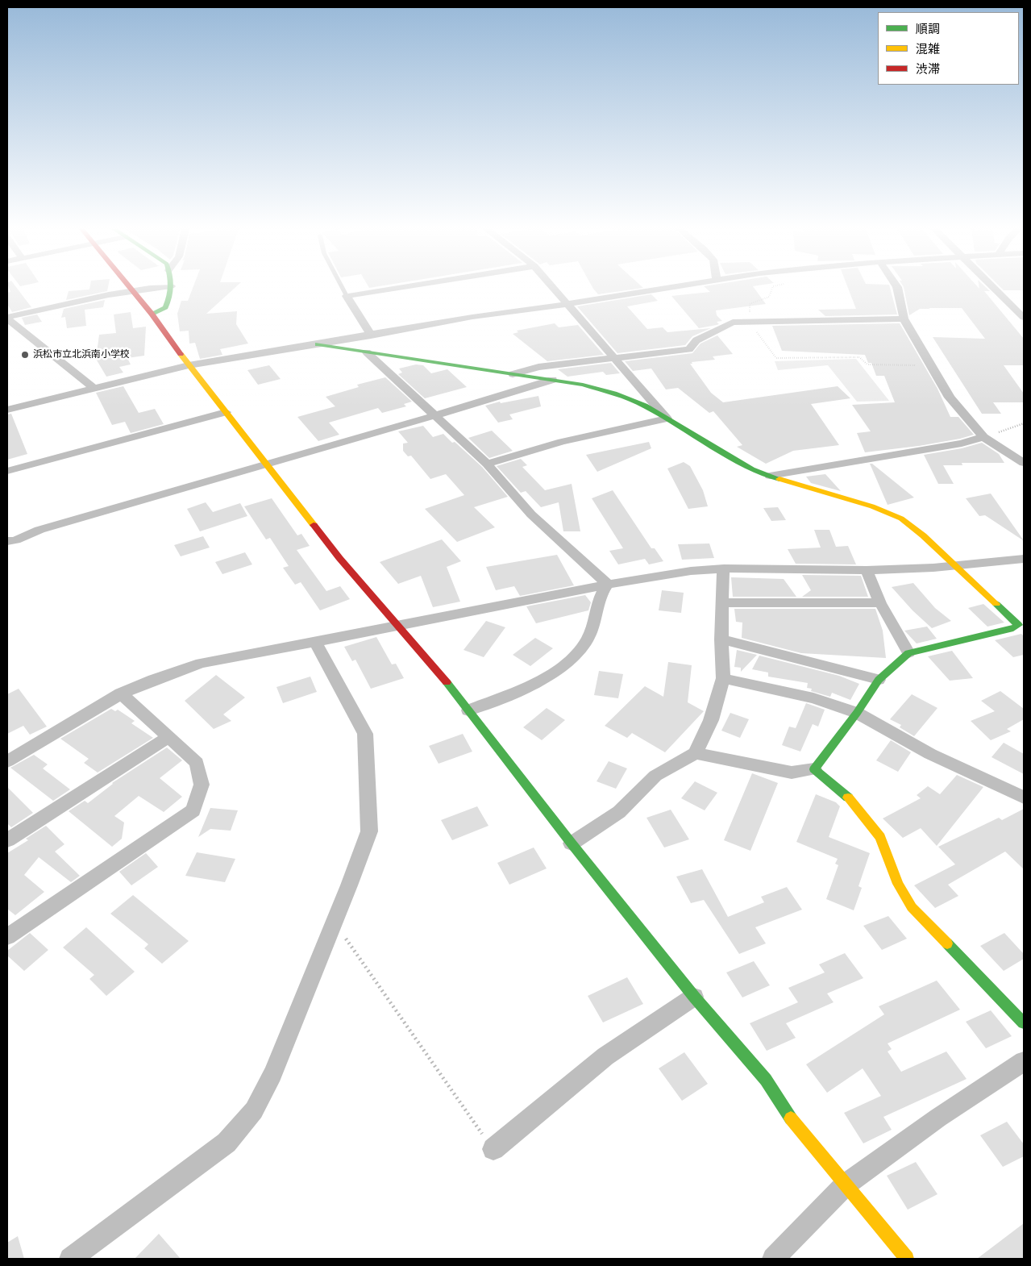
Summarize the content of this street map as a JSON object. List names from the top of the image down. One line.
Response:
{"places":["浜松市立北浜南小学校"],"legend":["順調","混雑","渋滞"]}
